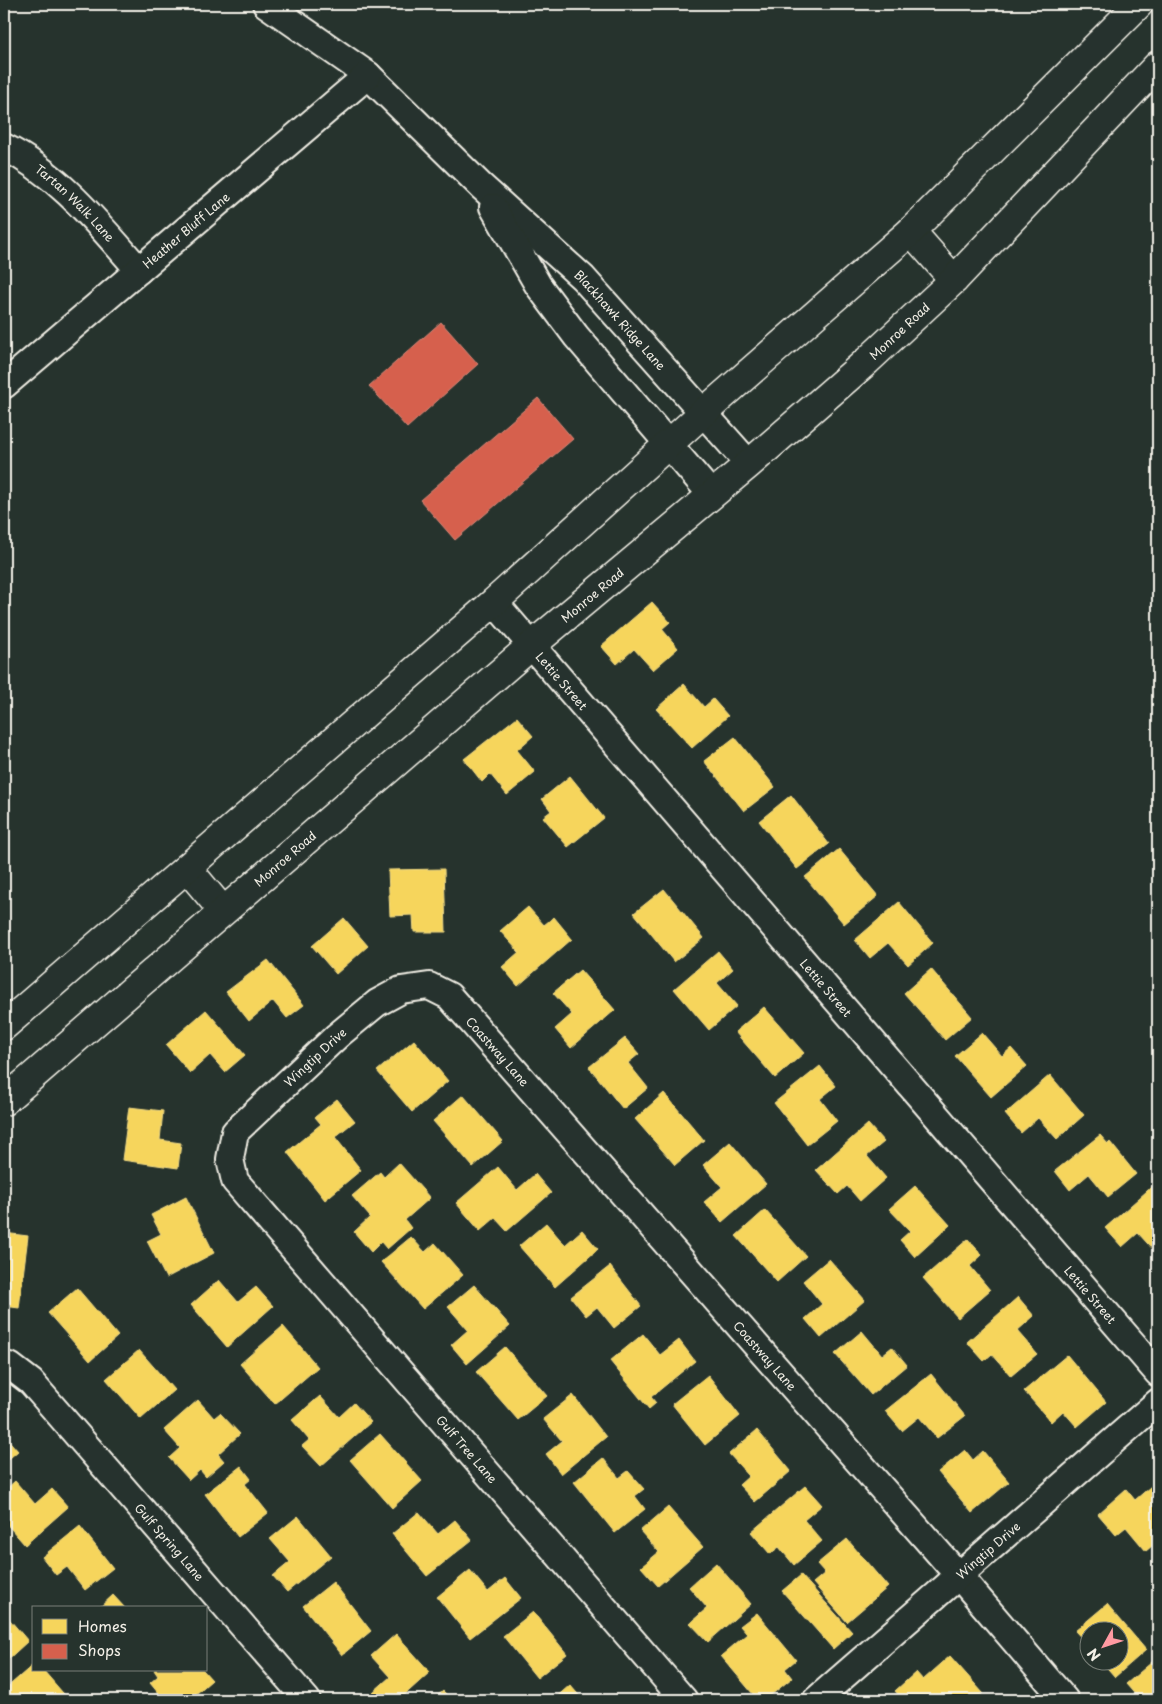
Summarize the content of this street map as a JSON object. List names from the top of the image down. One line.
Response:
{"streets":{"main road":["Monroe Road"],"street":["Tartan Walk Lane","Heather Bluff Lane","Blackhawk Ridge Lane","Lettie Street","Coastway Lane","Wingtip Drive","Gulf Tree Lane","Gulf Spring Lane"]},"crossings":[["Tartan Walk Lane","Heather Bluff Lane"],["Heather Bluff Lane","Blackhawk Ridge Lane"],["Blackhawk Ridge Lane","Monroe Road"],["Monroe Road","Lettie Street"],["Coastway Lane","Wingtip Drive"],["Wingtip Drive","Gulf Tree Lane"]],"legend":["Homes","Shops"],"north":"bottom left"}
